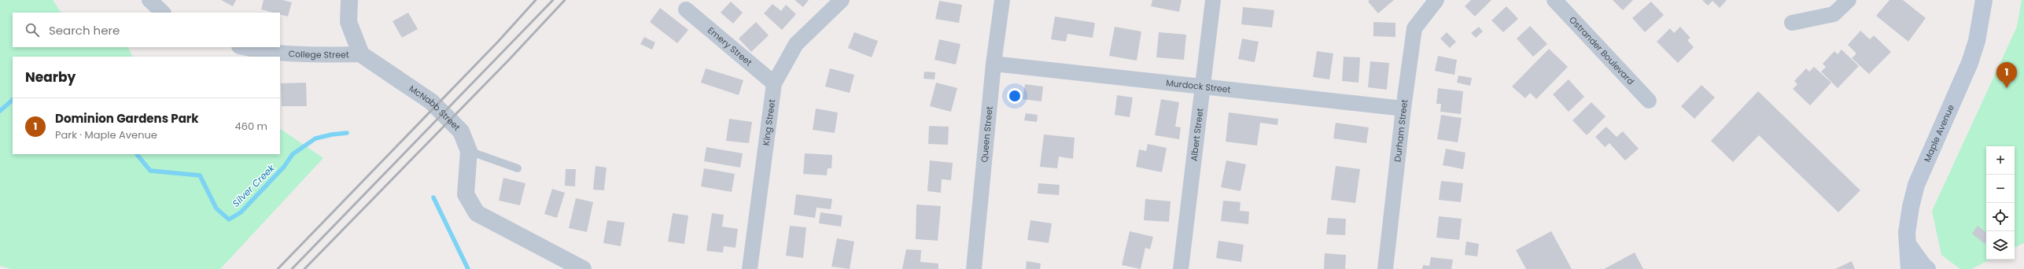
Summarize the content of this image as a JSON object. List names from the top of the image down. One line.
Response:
{"streets":{"main road":["Maple Avenue"],"street":["Emery Street","Ostrander Boulevard","College Street","Murdock Street","McNabb Street","King Street","Durham Street","Queen Street","Albert Street"]},"crossings":[["Emery Street","King Street"],["College Street","McNabb Street"],["Murdock Street","Durham Street"],["Murdock Street","Queen Street"],["Murdock Street","Albert Street"]],"water":["Silver Creek"],"page":{"search":"Search here","heading":"Nearby","pins":"1","list":[{"mark":"1","name":"Dominion Gardens Park","note":"Park · Maple Avenue","value":"460 m"}],"map_buttons":["+","−"]}}
